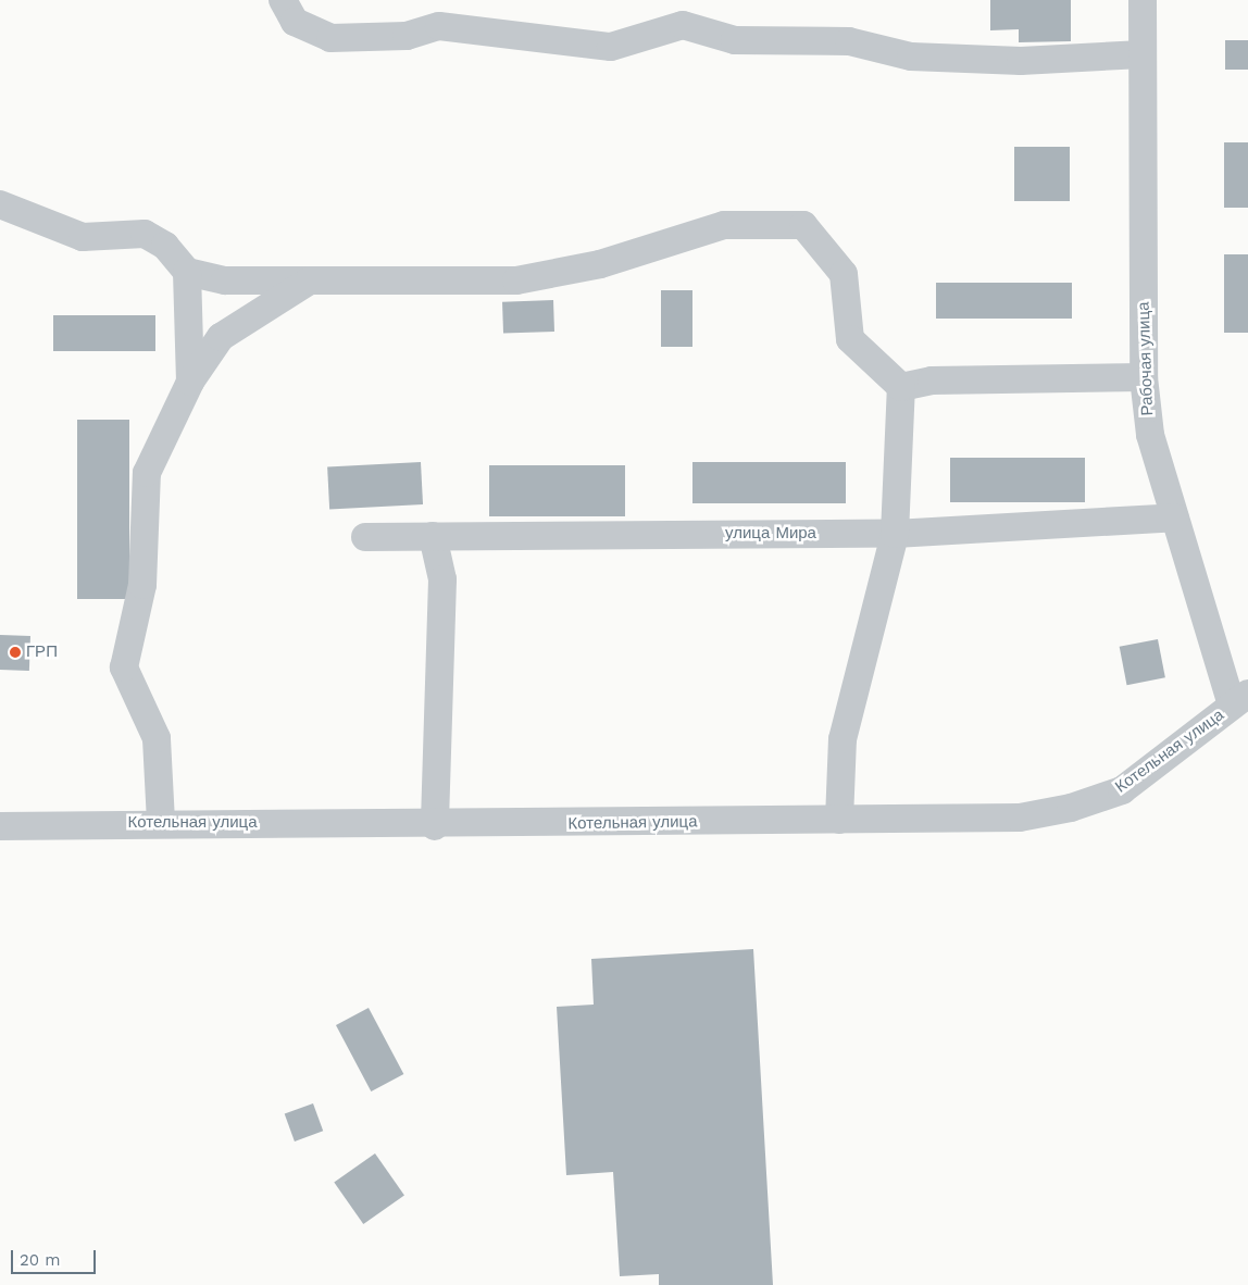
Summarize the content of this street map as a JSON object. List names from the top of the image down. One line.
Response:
{"streets":{"street":["Рабочая улица","улица Мира","Котельная улица"]},"crossings":[["Рабочая улица","улица Мира"],["Рабочая улица","Котельная улица"]],"places":["ГРП"],"scale_bar":"20 m"}
